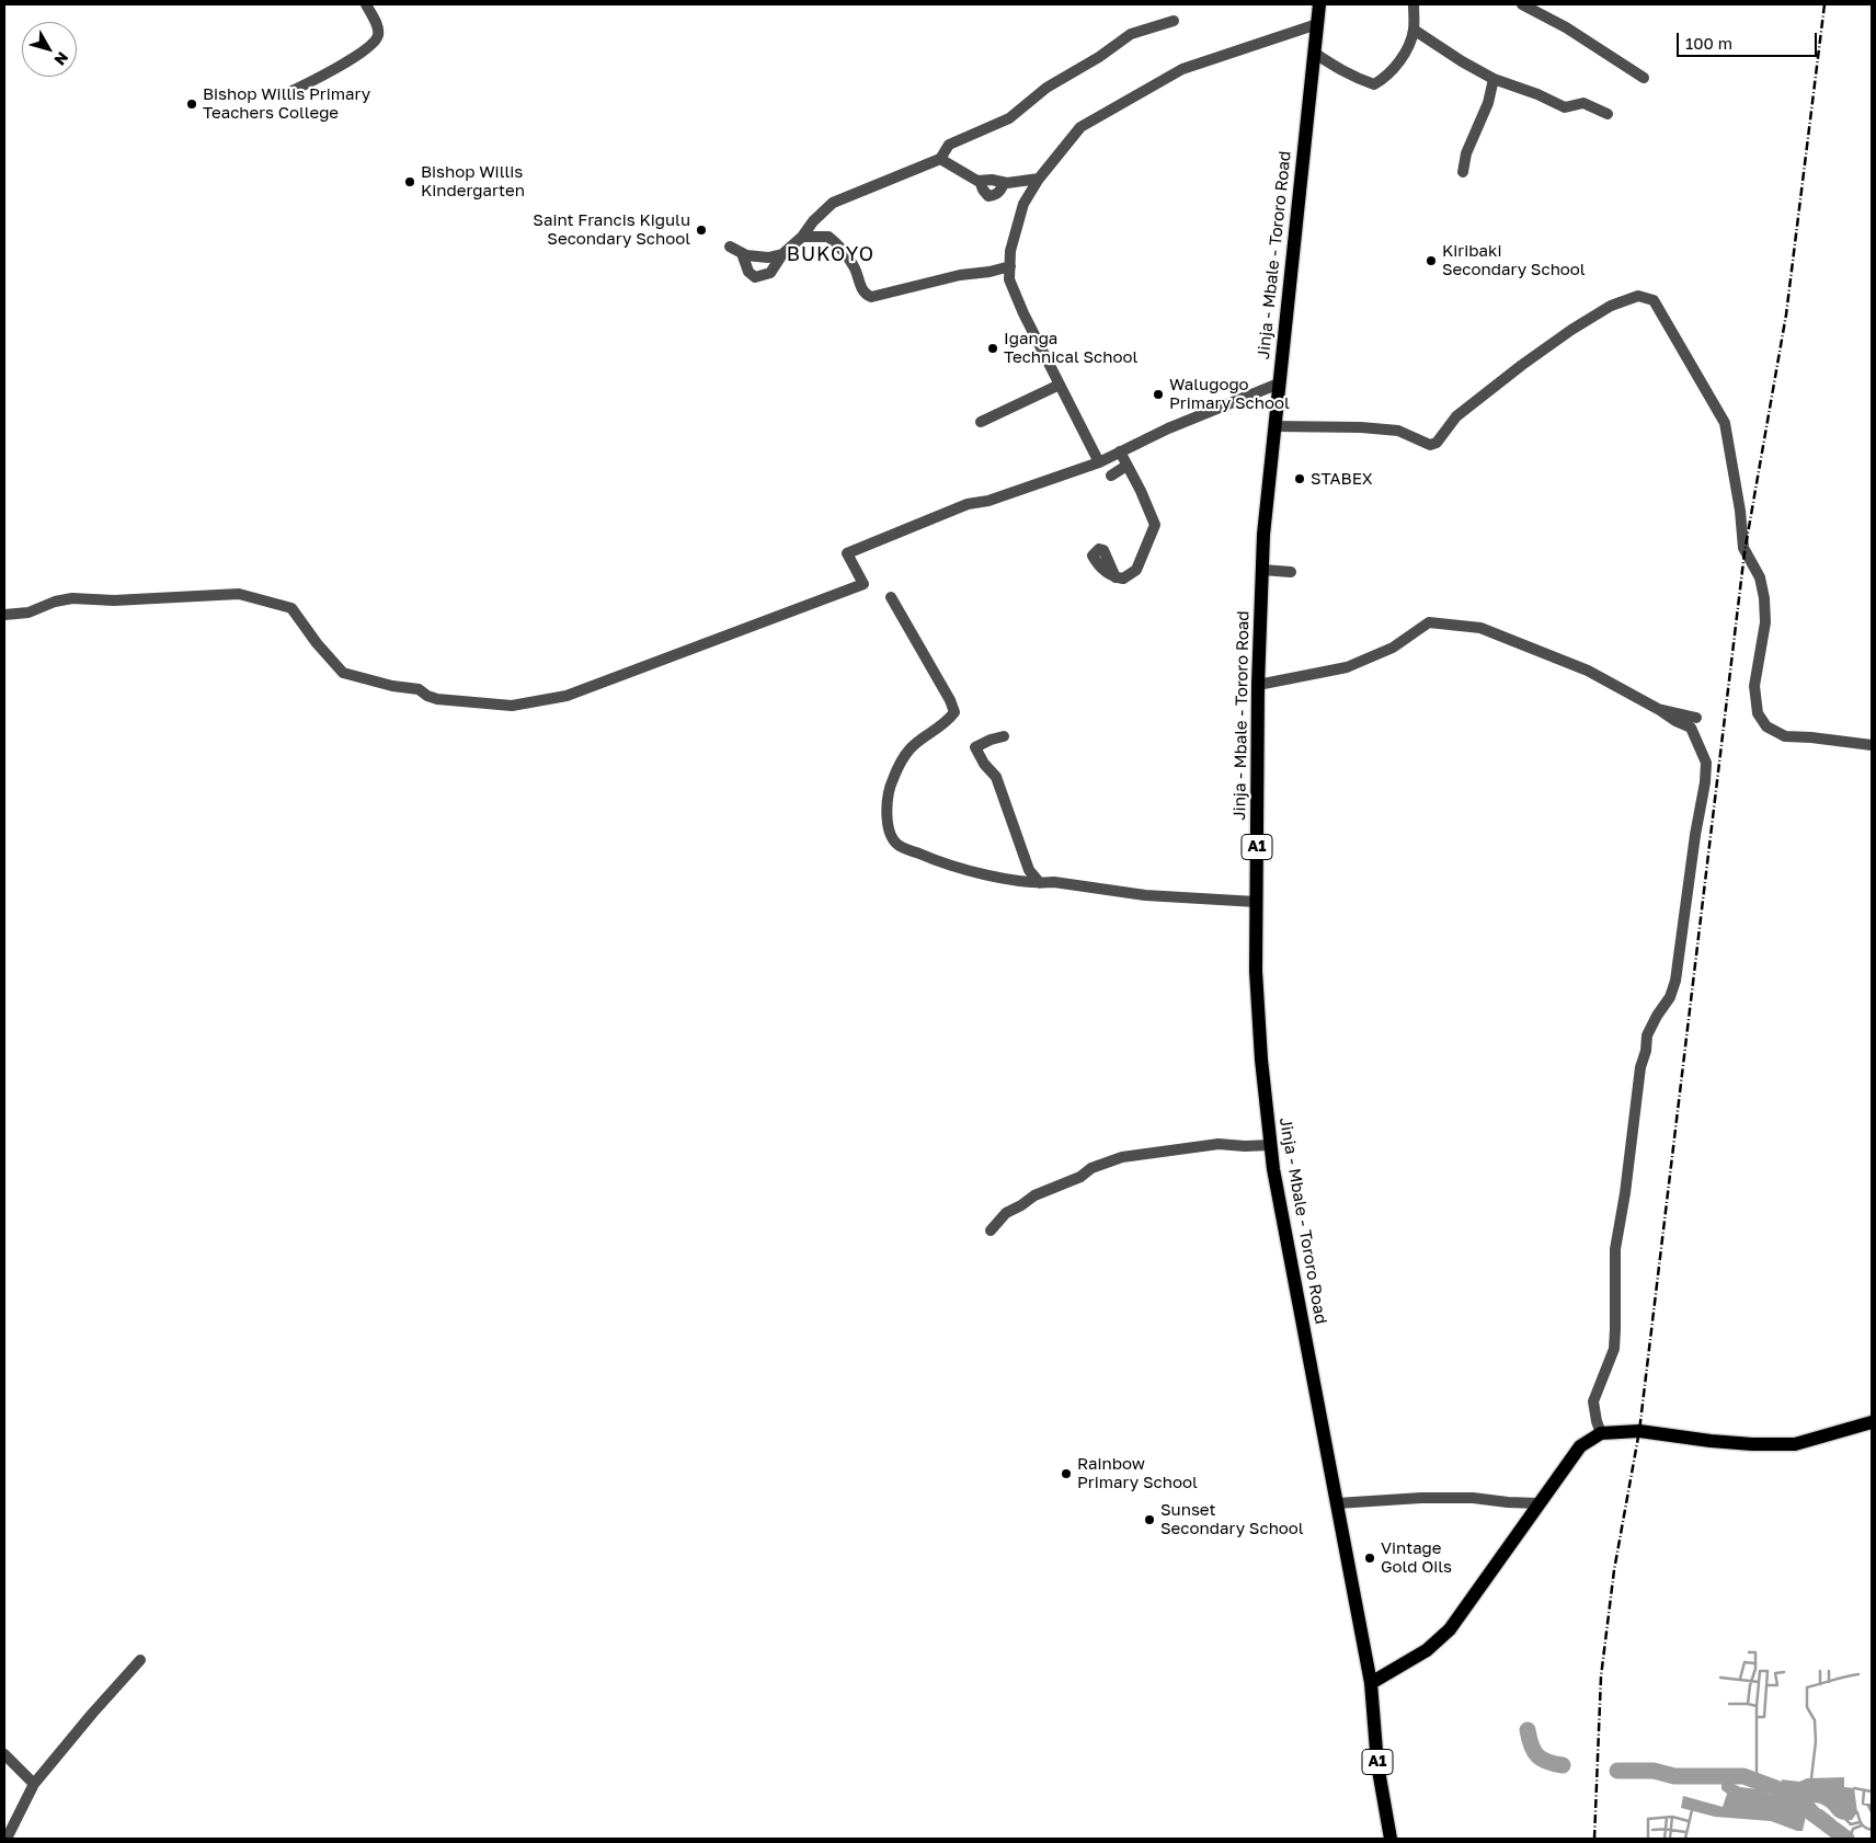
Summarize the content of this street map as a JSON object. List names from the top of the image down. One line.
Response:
{"streets":{"main road":["Jinja - Mbale - Tororo Road","A1"]},"crossings":[["Jinja - Mbale - Tororo Road","A1"]],"districts":["BUKOYO"],"places":["Bishop Willis Primary Teachers College","Bishop Willis Kindergarten","Saint Francis Kigulu Secondary School","Kiribaki Secondary School","Iganga Technical School","Walugogo Primary School","STABEX","Rainbow Primary School","Sunset Secondary School","Vintage Gold Oils"],"scale_bar":"100 m","north":"bottom right"}
